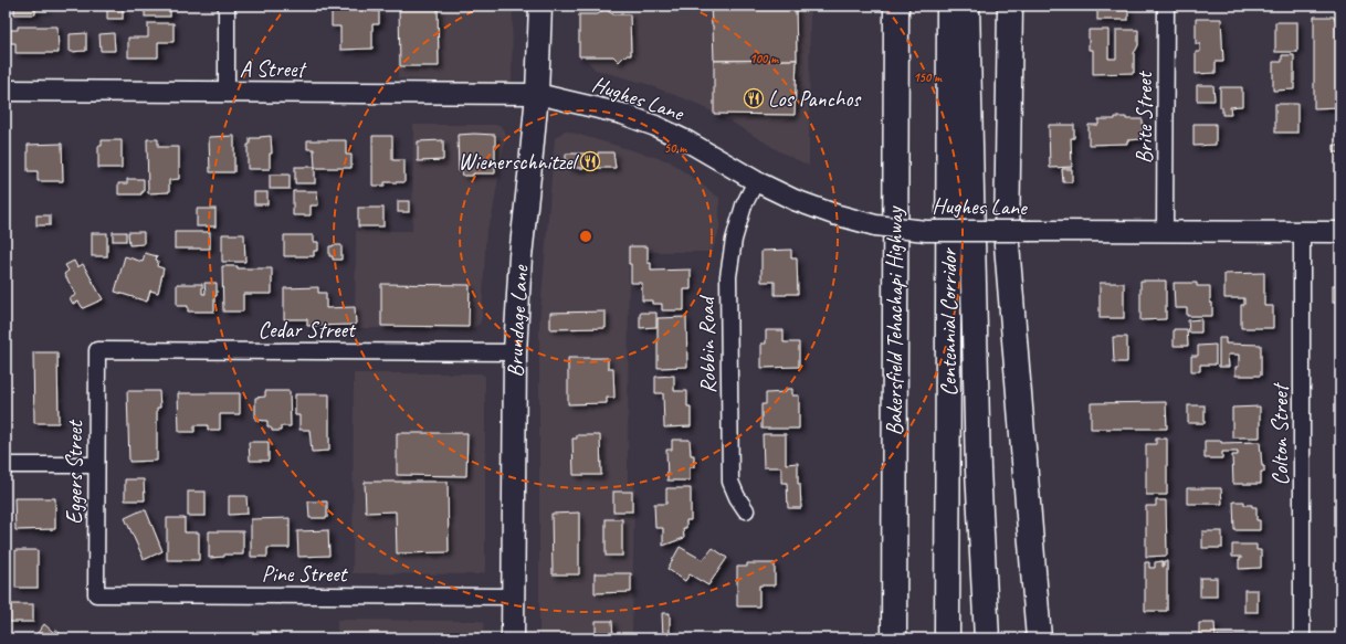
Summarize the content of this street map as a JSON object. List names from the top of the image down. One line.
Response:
{"streets":{"highway":["Bakersfield Tehachapi Highway","Centennial Corridor"],"main road":["Brundage Lane"],"street":["A Street","Hughes Lane","Brite Street","Cedar Street","Robbin Road","Colton Street","Eggers Street","Pine Street"]},"crossings":[["A Street","Hughes Lane"],["A Street","Brundage Lane"],["Hughes Lane","Brite Street"],["Hughes Lane","Brundage Lane"],["Hughes Lane","Robbin Road"],["Hughes Lane","Colton Street"],["Brundage Lane","Cedar Street"],["Brundage Lane","Pine Street"],["Cedar Street","Eggers Street"],["Eggers Street","Pine Street"]],"places":{"restaurant":["Los Panchos","Wienerschnitzel"]},"rings":["100 m","150 m","50 m"]}
